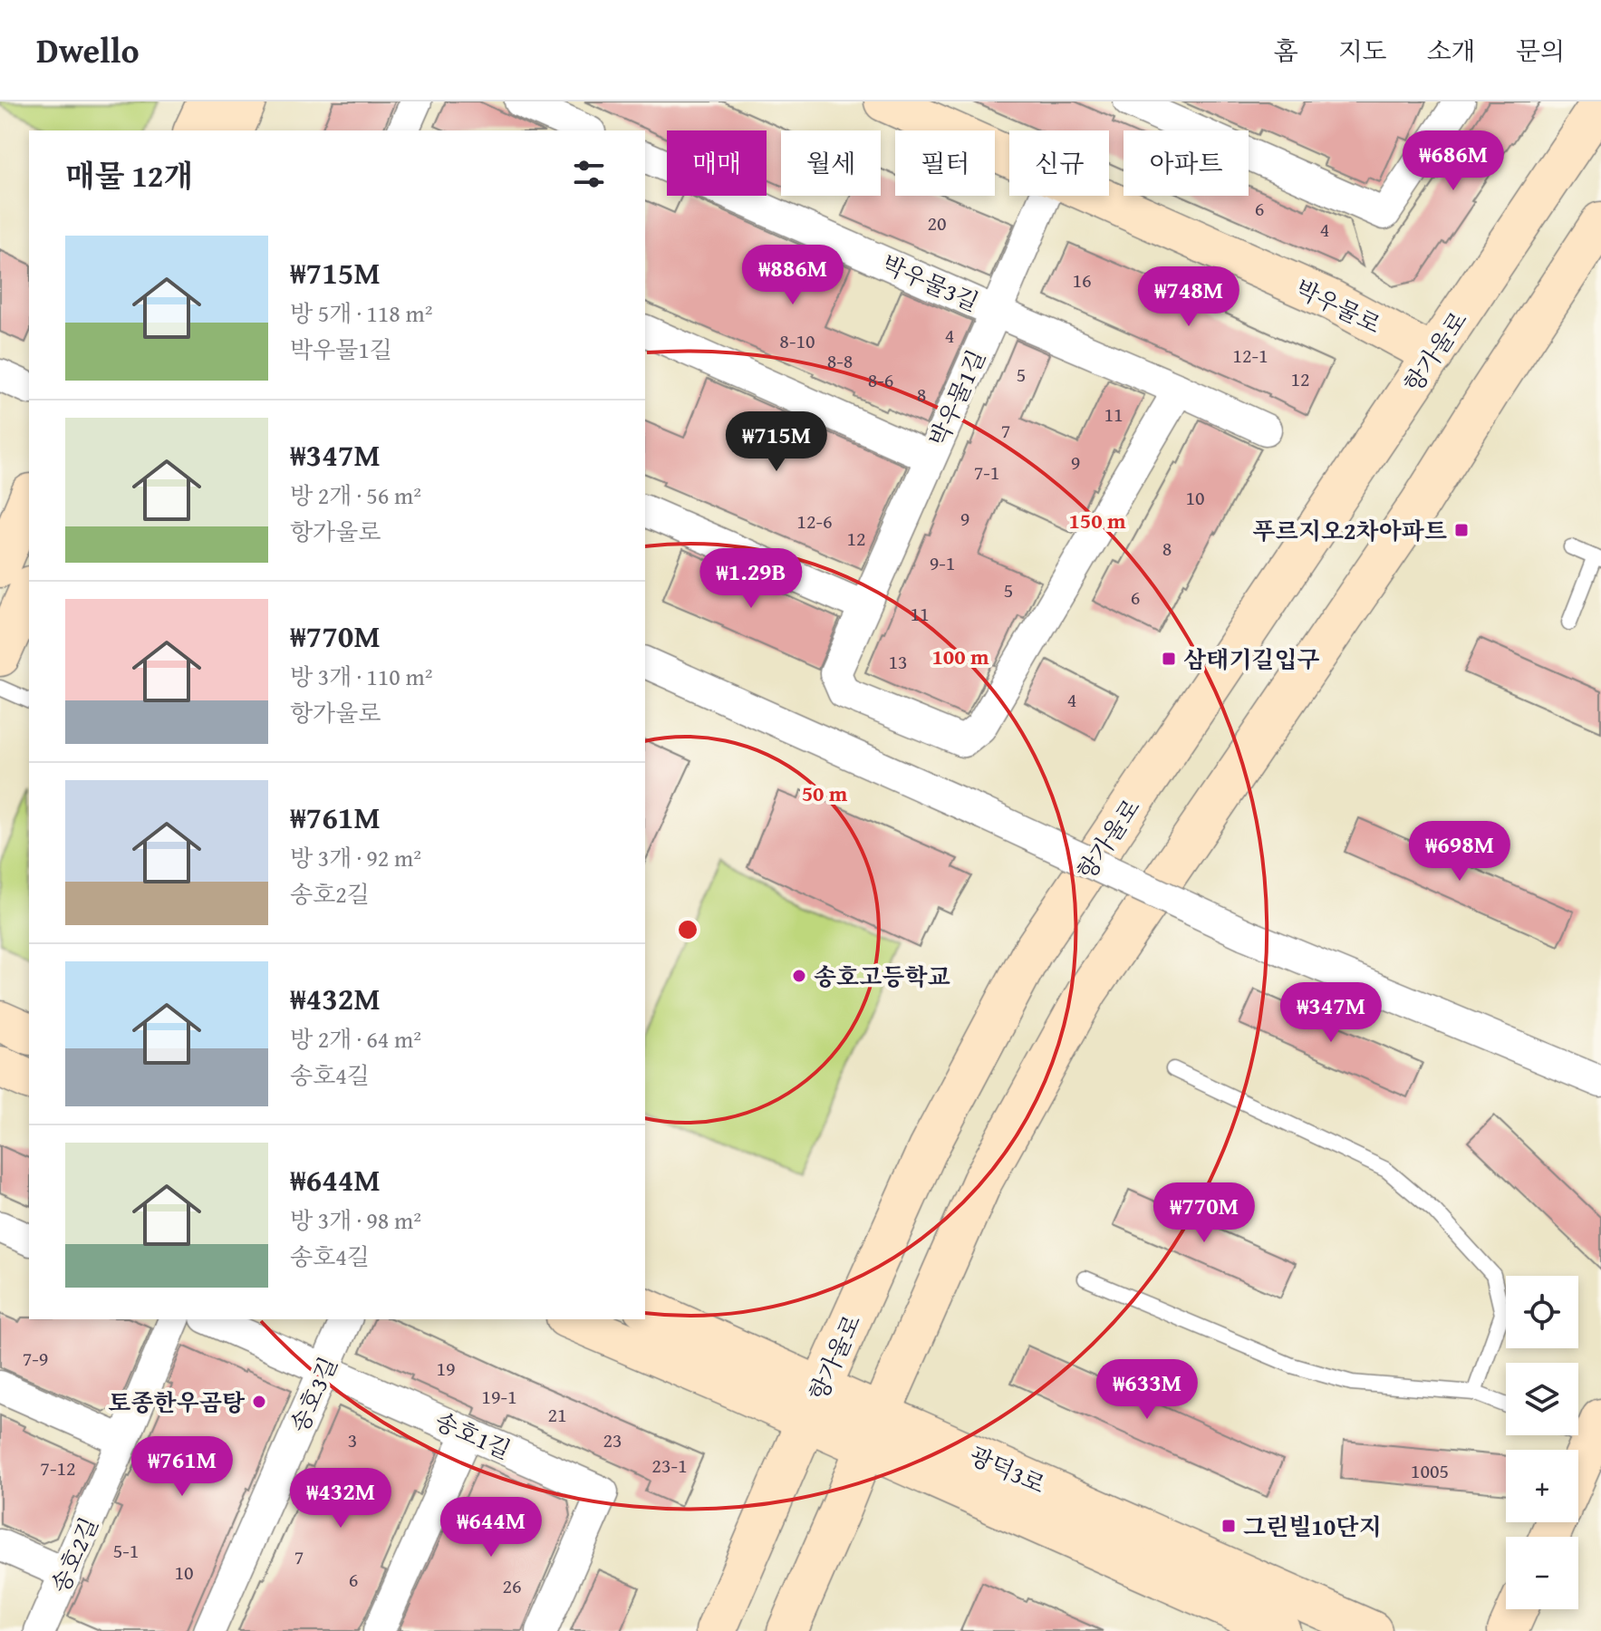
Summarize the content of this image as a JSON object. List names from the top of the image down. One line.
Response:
{"streets":{"main road":["박우물로","항가울로","광덕3로"],"street":["박우물3길","박우물1길","송호3길","송호1길","송호2길"]},"crossings":[["박우물3길","박우물1길"],["박우물로","항가울로"],["항가울로","광덕3로"],["송호3길","송호1길"]],"places":{"transit":["푸르지오2차아파트","삼태기길입구","그린빌10단지"],"other":["송호고등학교","토종한우곰탕"]},"house_numbers":["6","20","4","16","4","8-10","12-1","8-8","5","12","8-6","8","11","7","9","7-1","10","9","12-6","12","8","9-1","5","6","11","13","4","7-9","19","19-1","21","3","23","23-1","7-12","1005","5-1","7","10","6","26"],"page":{"header":"Dwello","nav":["홈","지도","소개","문의"],"price":["₩686M","₩886M","₩748M","₩715M","₩1.29B","₩698M","₩347M","₩770M","₩633M","₩761M","₩432M","₩644M"],"chip":["매매","월세","필터","신규","아파트"],"heading":"매물 12개","list":[{"name":"₩715M","note":"방 5개 · 118 m² · 박우물1길"},{"name":"₩347M","note":"방 2개 · 56 m² · 항가울로"},{"name":"₩770M","note":"방 3개 · 110 m² · 항가울로"},{"name":"₩761M","note":"방 3개 · 92 m² · 송호2길"},{"name":"₩432M","note":"방 2개 · 64 m² · 송호4길"},{"name":"₩644M","note":"방 3개 · 98 m² · 송호4길"}],"map_buttons":["+","−"]},"rings":["150 m","100 m","50 m"]}
